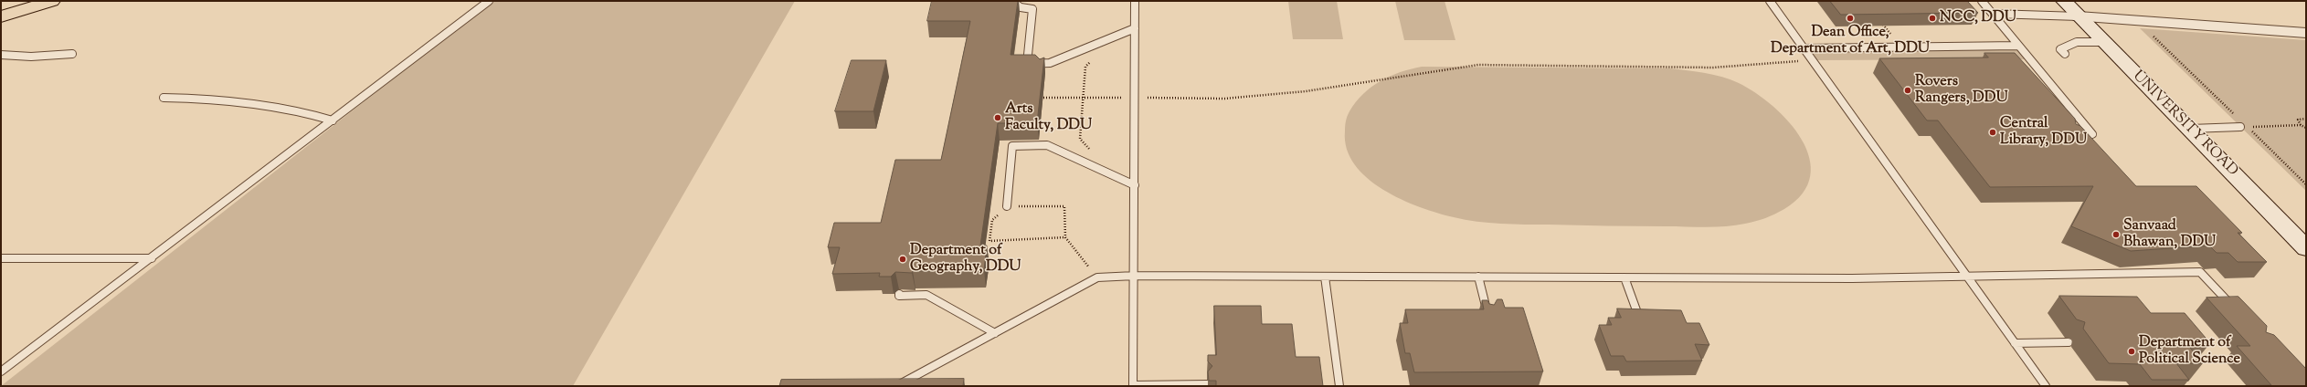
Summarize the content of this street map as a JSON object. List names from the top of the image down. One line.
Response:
{"streets":{"main road":["UNIVERSITY ROAD"]},"places":["Dean Office, Department of Art, DDU","NCC, DDU","Rovers Rangers, DDU","Arts Faculty, DDU","Central Library, DDU","Sanvaad Bhawan, DDU","Department of Geography, DDU","Department of Political Science"]}
